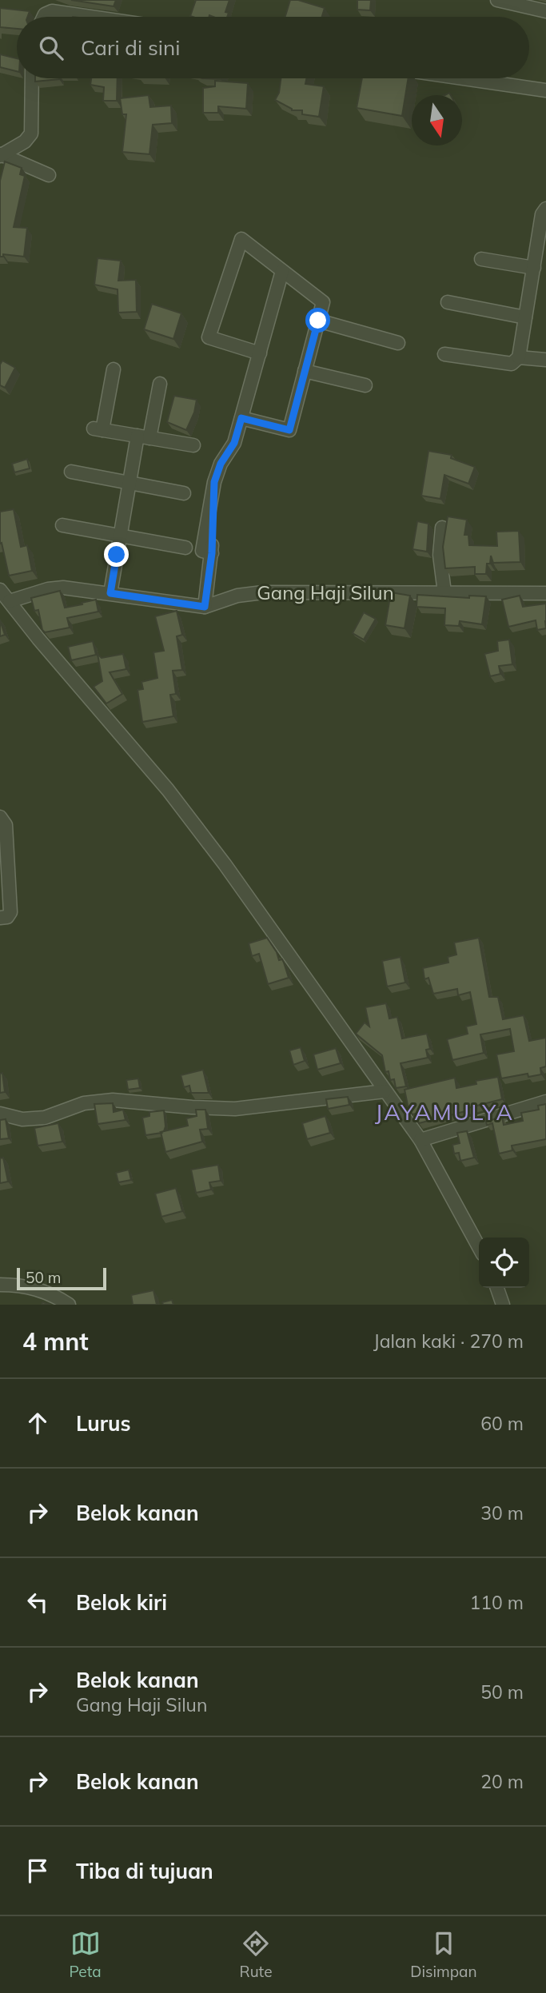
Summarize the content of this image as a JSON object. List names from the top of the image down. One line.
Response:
{"streets":{"street":["Gang Haji Silun"]},"districts":["JAYAMULYA"],"scale_bar":"50 m","north":"bottom","page":{"search":"Cari di sini","scale":"50 m","heading":["4 mnt","Jalan kaki · 270 m"],"list":[["Lurus","60 m"],["Belok kanan","30 m"],["Belok kiri","110 m"],["Belok kanan","Gang Haji Silun","50 m"],["Belok kanan","20 m"],"Tiba di tujuan"],"nav":["Peta","Rute","Disimpan"]}}
